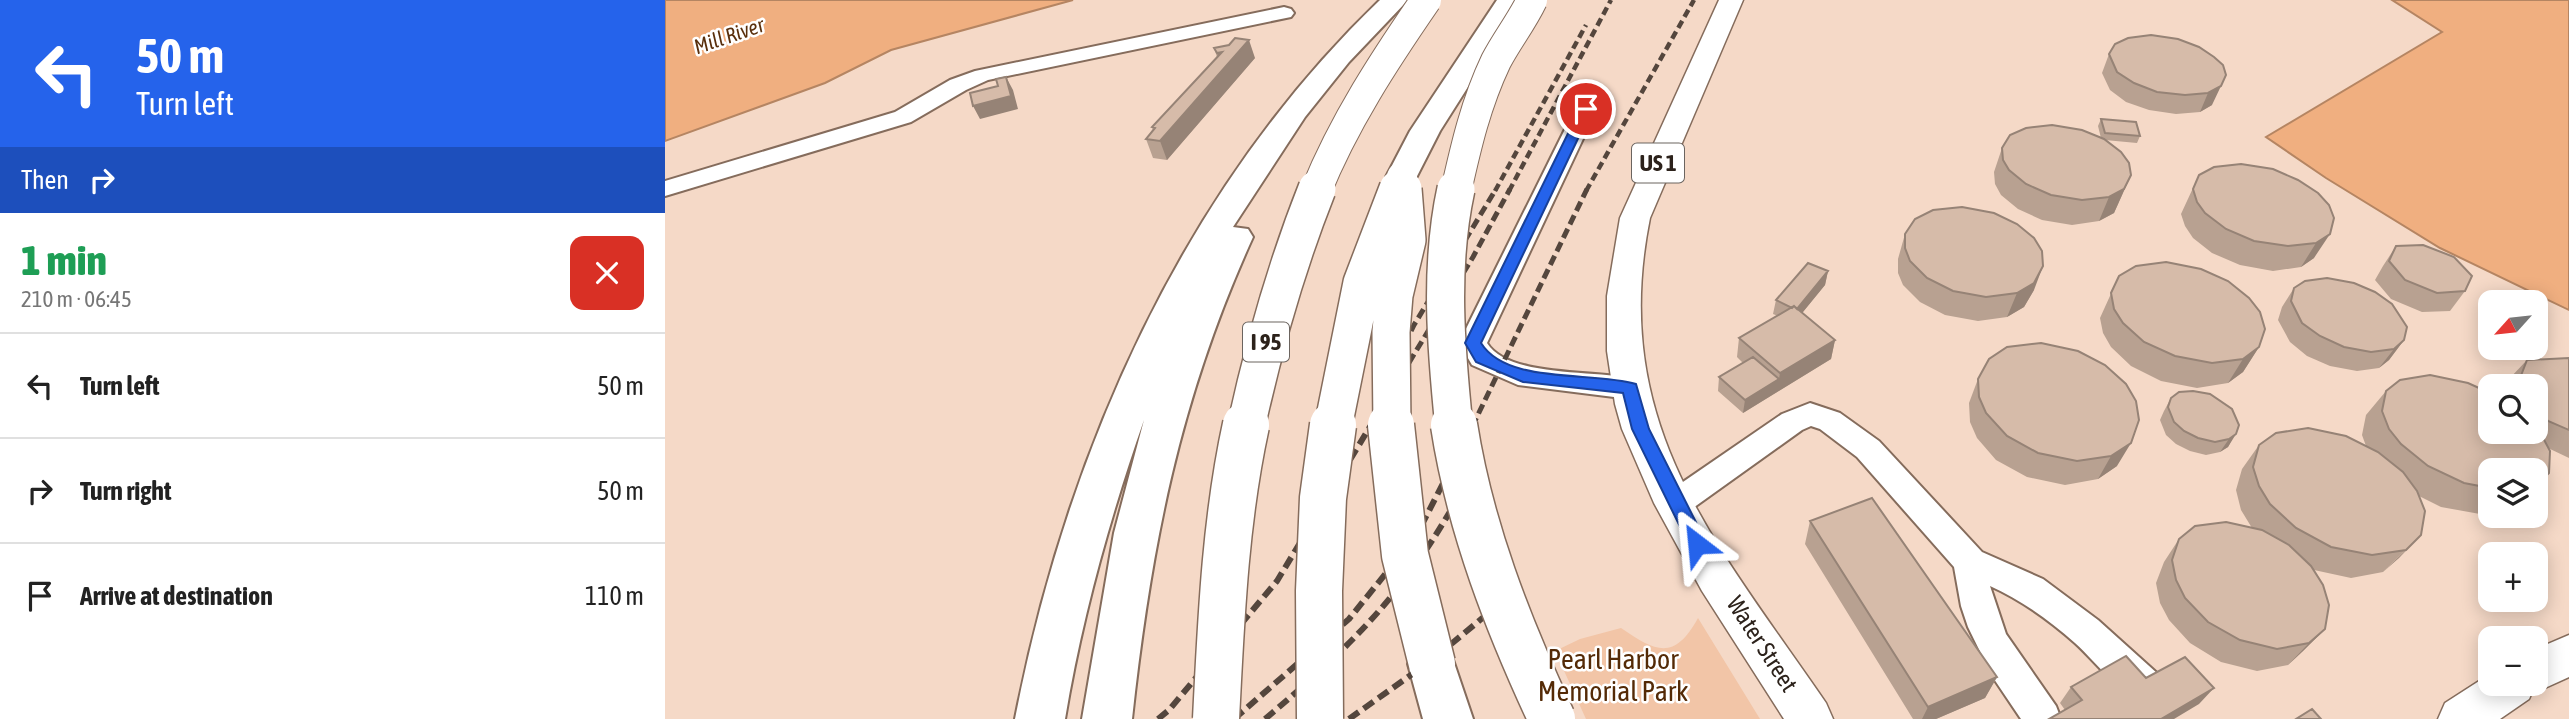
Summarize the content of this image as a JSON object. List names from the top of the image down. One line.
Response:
{"streets":{"highway":["I 95"],"main road":["US 1","Water Street"]},"water":["Mill River"],"parks":["Pearl Harbor Memorial Park"],"north":"bottom left","page":{"turn":["50 m","Turn left"],"then":"Then","heading":["1 min","210 m · 06:45"],"map_buttons":["+","−"],"list":[{"name":"Turn left","value":"50 m"},{"name":"Turn right","value":"50 m"},{"name":"Arrive at destination","value":"110 m"}]}}
